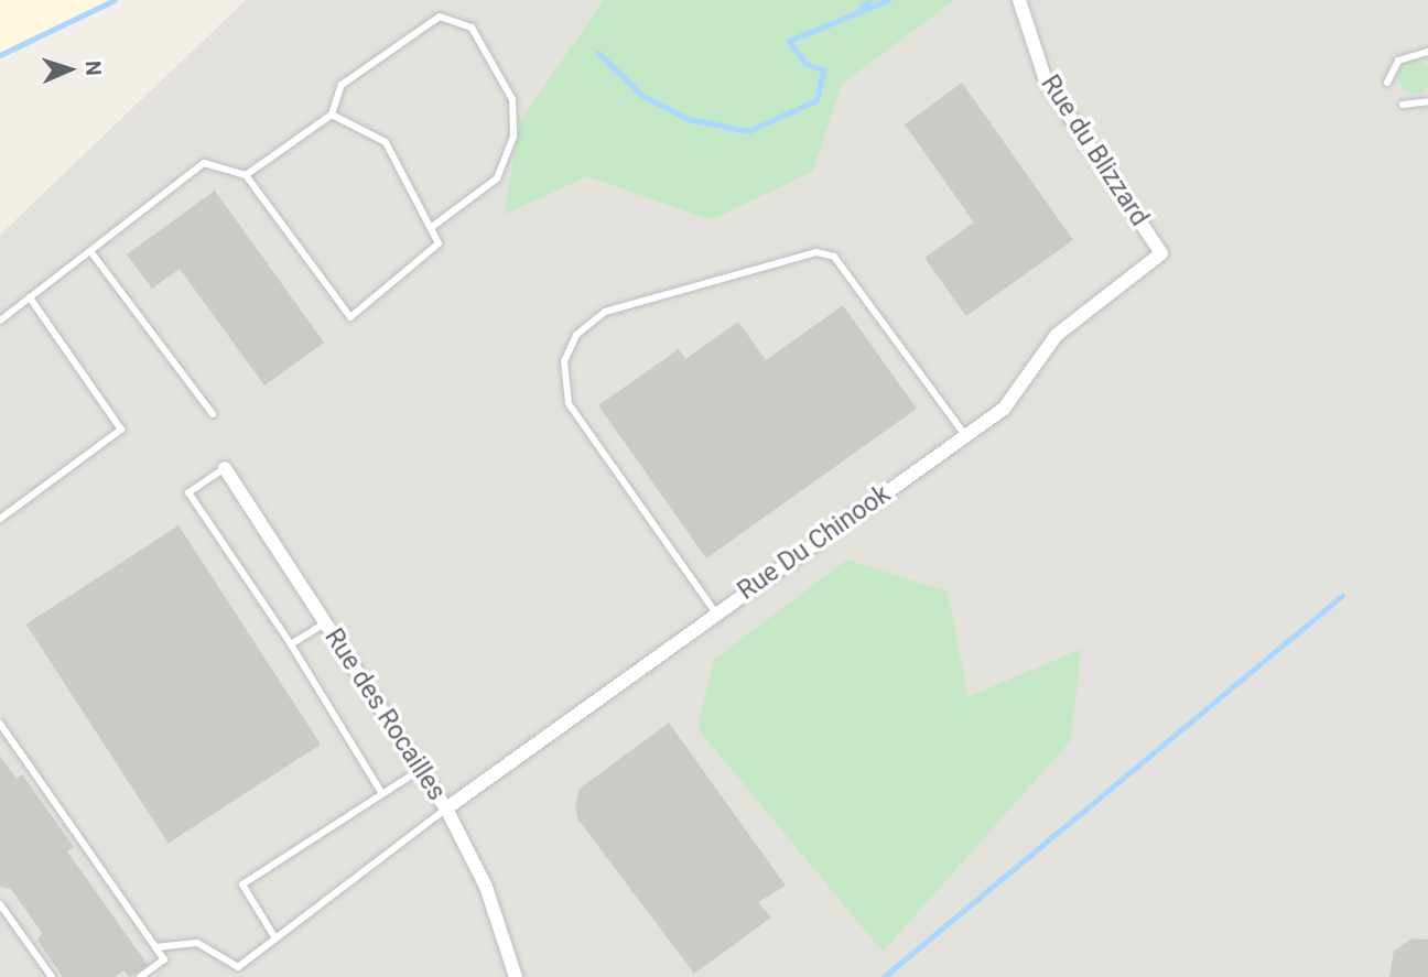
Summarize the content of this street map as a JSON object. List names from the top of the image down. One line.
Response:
{"streets":{"street":["Rue du Blizzard","Rue Du Chinook","Rue des Rocailles"]},"crossings":[["Rue du Blizzard","Rue Du Chinook"],["Rue Du Chinook","Rue des Rocailles"]],"north":"right"}
